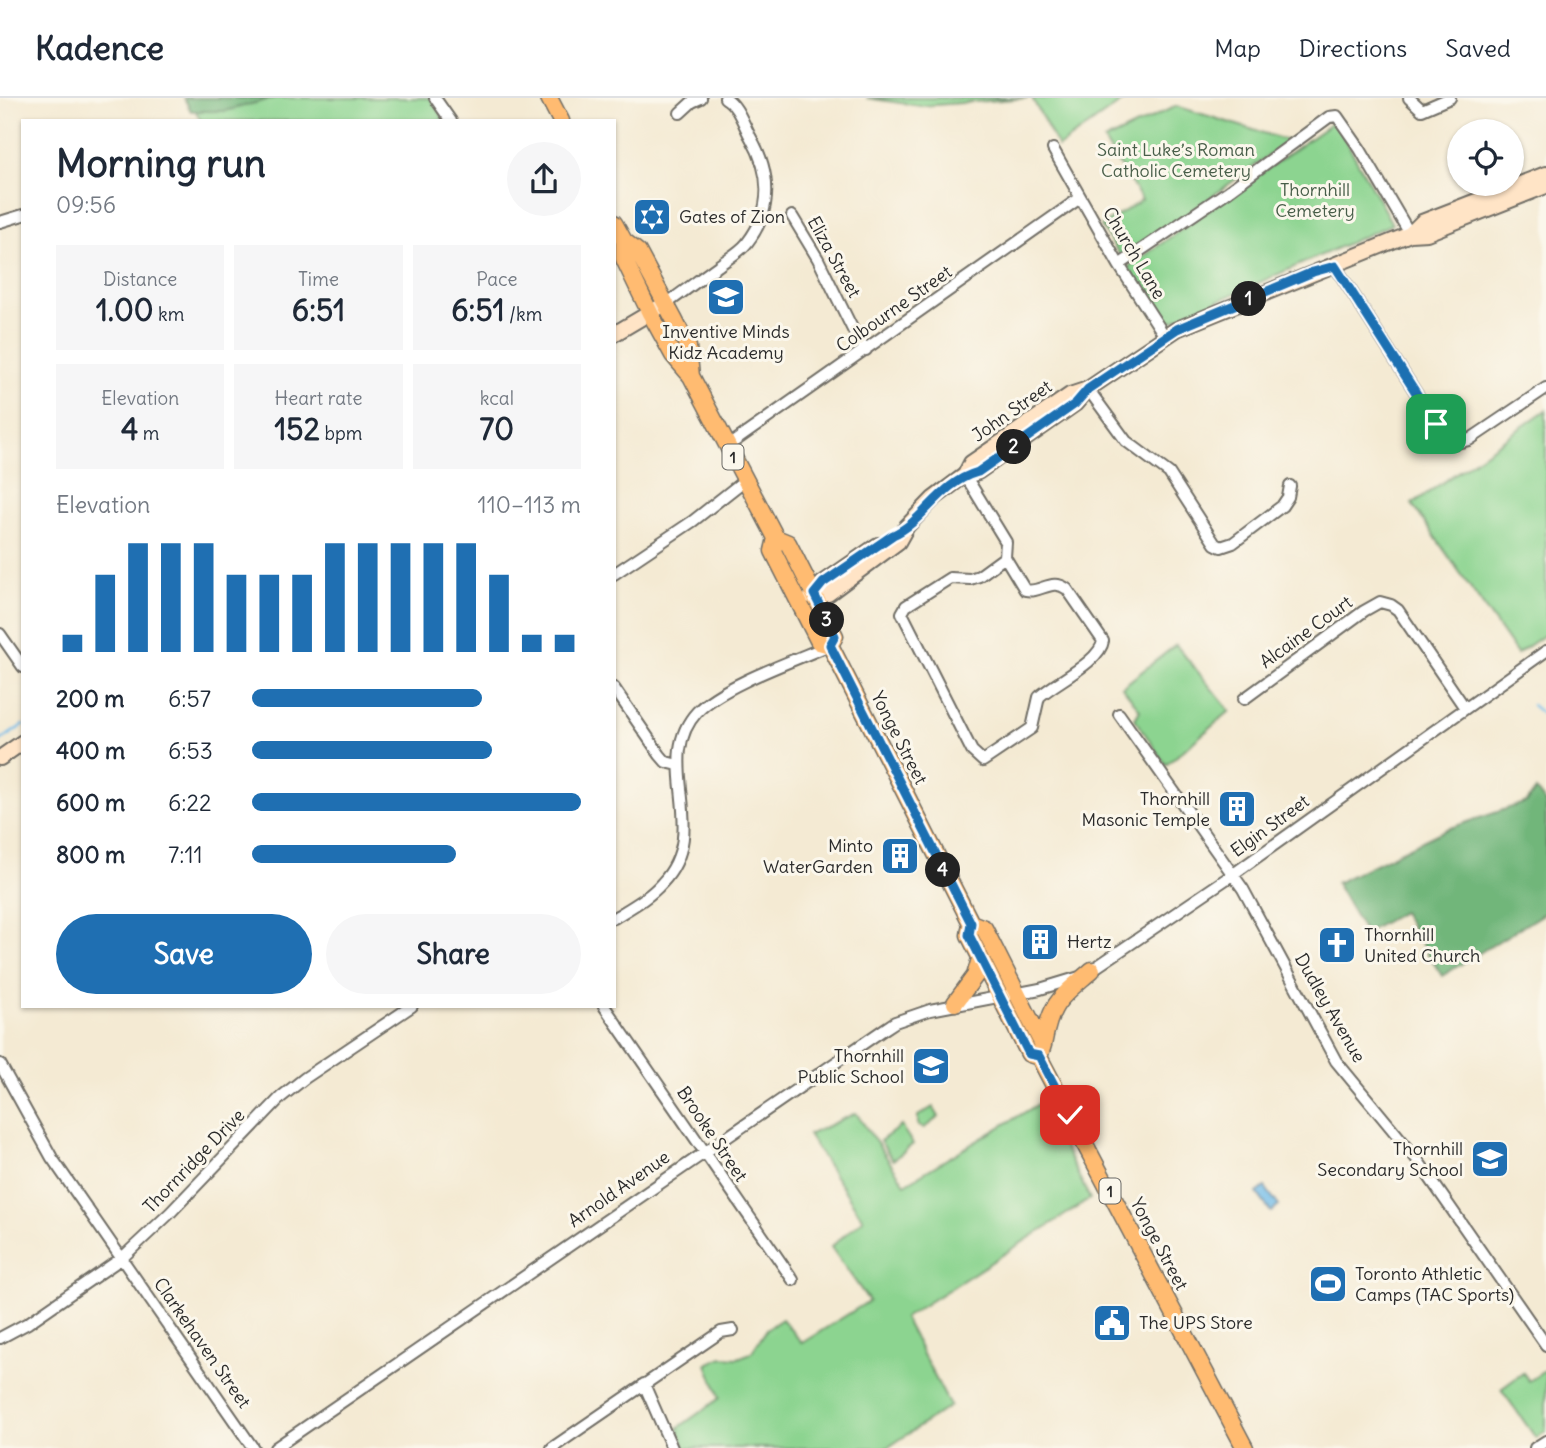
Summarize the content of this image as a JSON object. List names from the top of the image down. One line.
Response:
{"streets":{"main road":["John Street","1","Yonge Street"],"street":["Church Lane","Eliza Street","Colbourne Street","Alcaine Court","Elgin Street","Dudley Avenue","Brooke Street","Thornridge Drive","Arnold Avenue","Clarkehaven Street"]},"crossings":[["Church Lane","Colbourne Street"],["Church Lane","John Street"],["Eliza Street","Colbourne Street"],["Colbourne Street","Yonge Street"],["John Street","Yonge Street"],["Alcaine Court","Elgin Street"],["Yonge Street","Elgin Street"],["Yonge Street","Arnold Avenue"],["Elgin Street","Dudley Avenue"],["Elgin Street","Arnold Avenue"],["Brooke Street","Arnold Avenue"],["Thornridge Drive","Clarkehaven Street"]],"parks":["Saint Luke’s Roman Catholic Cemetery","Thornhill Cemetery"],"places":{"synagogue":["Gates of Zion"],"school or university":["Inventive Minds Kidz Academy","Thornhill Public School","Thornhill Secondary School"],"building":["Thornhill Masonic Temple","Minto WaterGarden","Hertz"],"church":["Thornhill United Church"],"sports":["Toronto Athletic Camps (TAC Sports)"],"public building":["The UPS Store"]},"page":{"header":"Kadence","nav":["Map","Directions","Saved"],"heading":["Morning run","09:56"],"stats":[["Distance","1.00 km"],["Time","6:51"],["Pace","6:51 /km"],["Elevation","4 m"],["Heart rate","152 bpm"],["kcal","70"]],"pins":["1","2","3","4"],"chart":["Elevation","110–113 m"],"list":[{"name":"200 m","note":"6:57"},{"name":"400 m","note":"6:53"},{"name":"600 m","note":"6:22"},{"name":"800 m","note":"7:11"}],"buttons":["Save","Share"]}}
